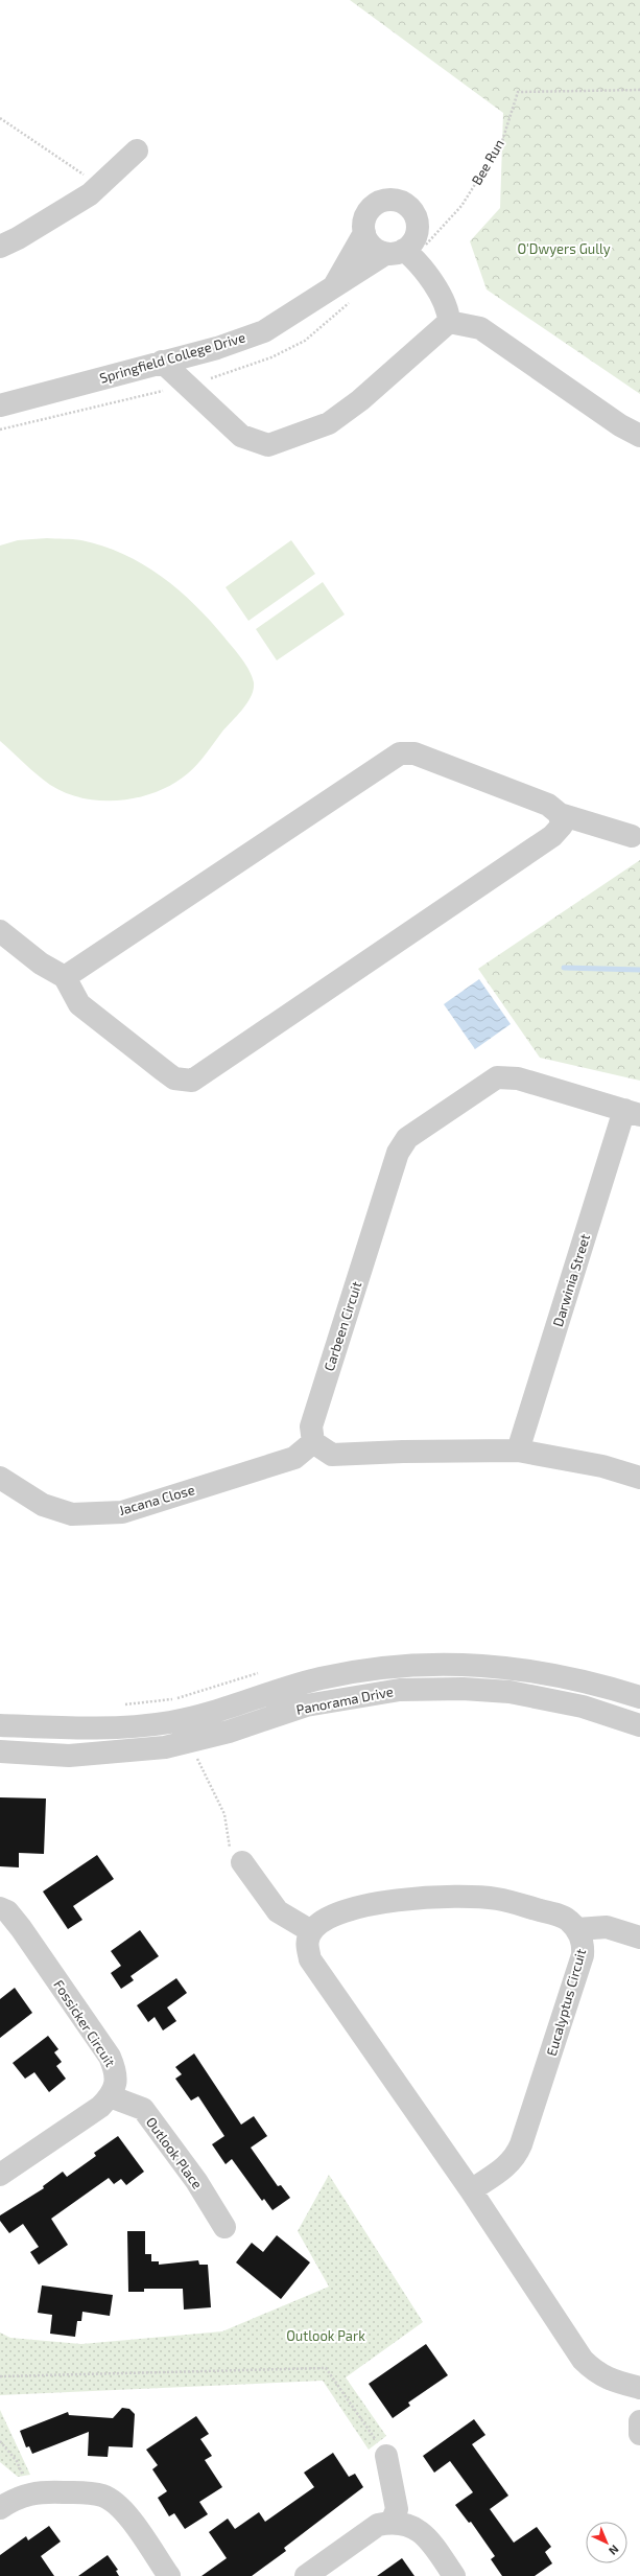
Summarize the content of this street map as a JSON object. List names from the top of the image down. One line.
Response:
{"streets":{"street":["Springfield College Drive","Darwinia Street","Carbeen Circuit","Jacana Close","Panorama Drive","Eucalyptus Circuit","Fossicker Circuit","Outlook Place"],"path":["Bee Run"]},"crossings":[["Bee Run","Springfield College Drive"],["Darwinia Street","Carbeen Circuit"],["Carbeen Circuit","Jacana Close"],["Fossicker Circuit","Outlook Place"]],"parks":["O'Dwyers Gully","Outlook Park"],"north":"bottom right"}
